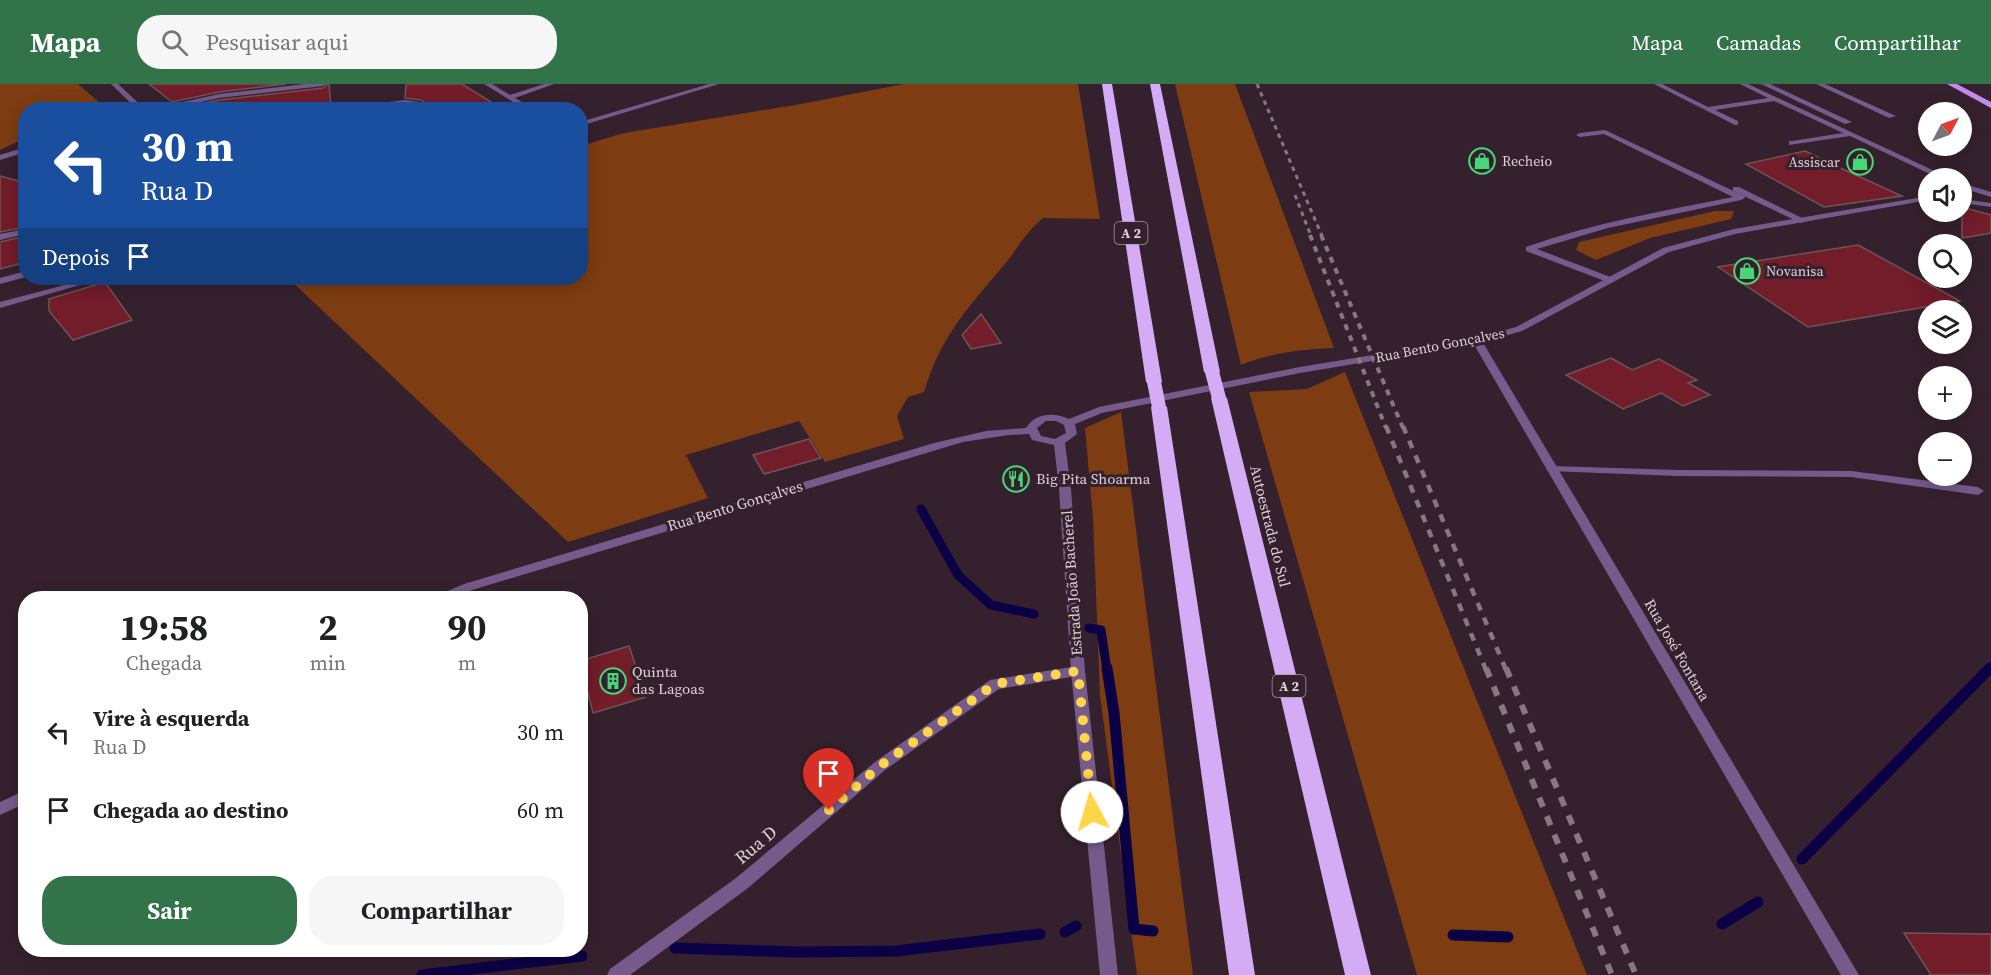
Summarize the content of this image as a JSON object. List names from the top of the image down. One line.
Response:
{"streets":{"highway":["A 2","Autoestrada do Sul"],"street":["Rua Bento Gonçalves","Estrada João Bacherel","Rua José Fontana","Rua D"]},"crossings":[["Rua Bento Gonçalves","Rua José Fontana"],["Estrada João Bacherel","Rua D"]],"places":{"shop":["Recheio","Assiscar","Novanisa"],"restaurant":["Big Pita Shoarma"],"building":["Quinta das Lagoas"]},"north":"top right","page":{"header":"Mapa","search":"Pesquisar aqui","nav":["Mapa","Camadas","Compartilhar"],"map_buttons":["+","−"],"turn":["30 m","Rua D"],"then":"Depois","eta":["19:58","Chegada","2","min","90","m"],"list":[{"name":"Vire à esquerda","note":"Rua D","value":"30 m"},{"name":"Chegada ao destino","value":"60 m"}],"buttons":["Sair","Compartilhar"]}}
